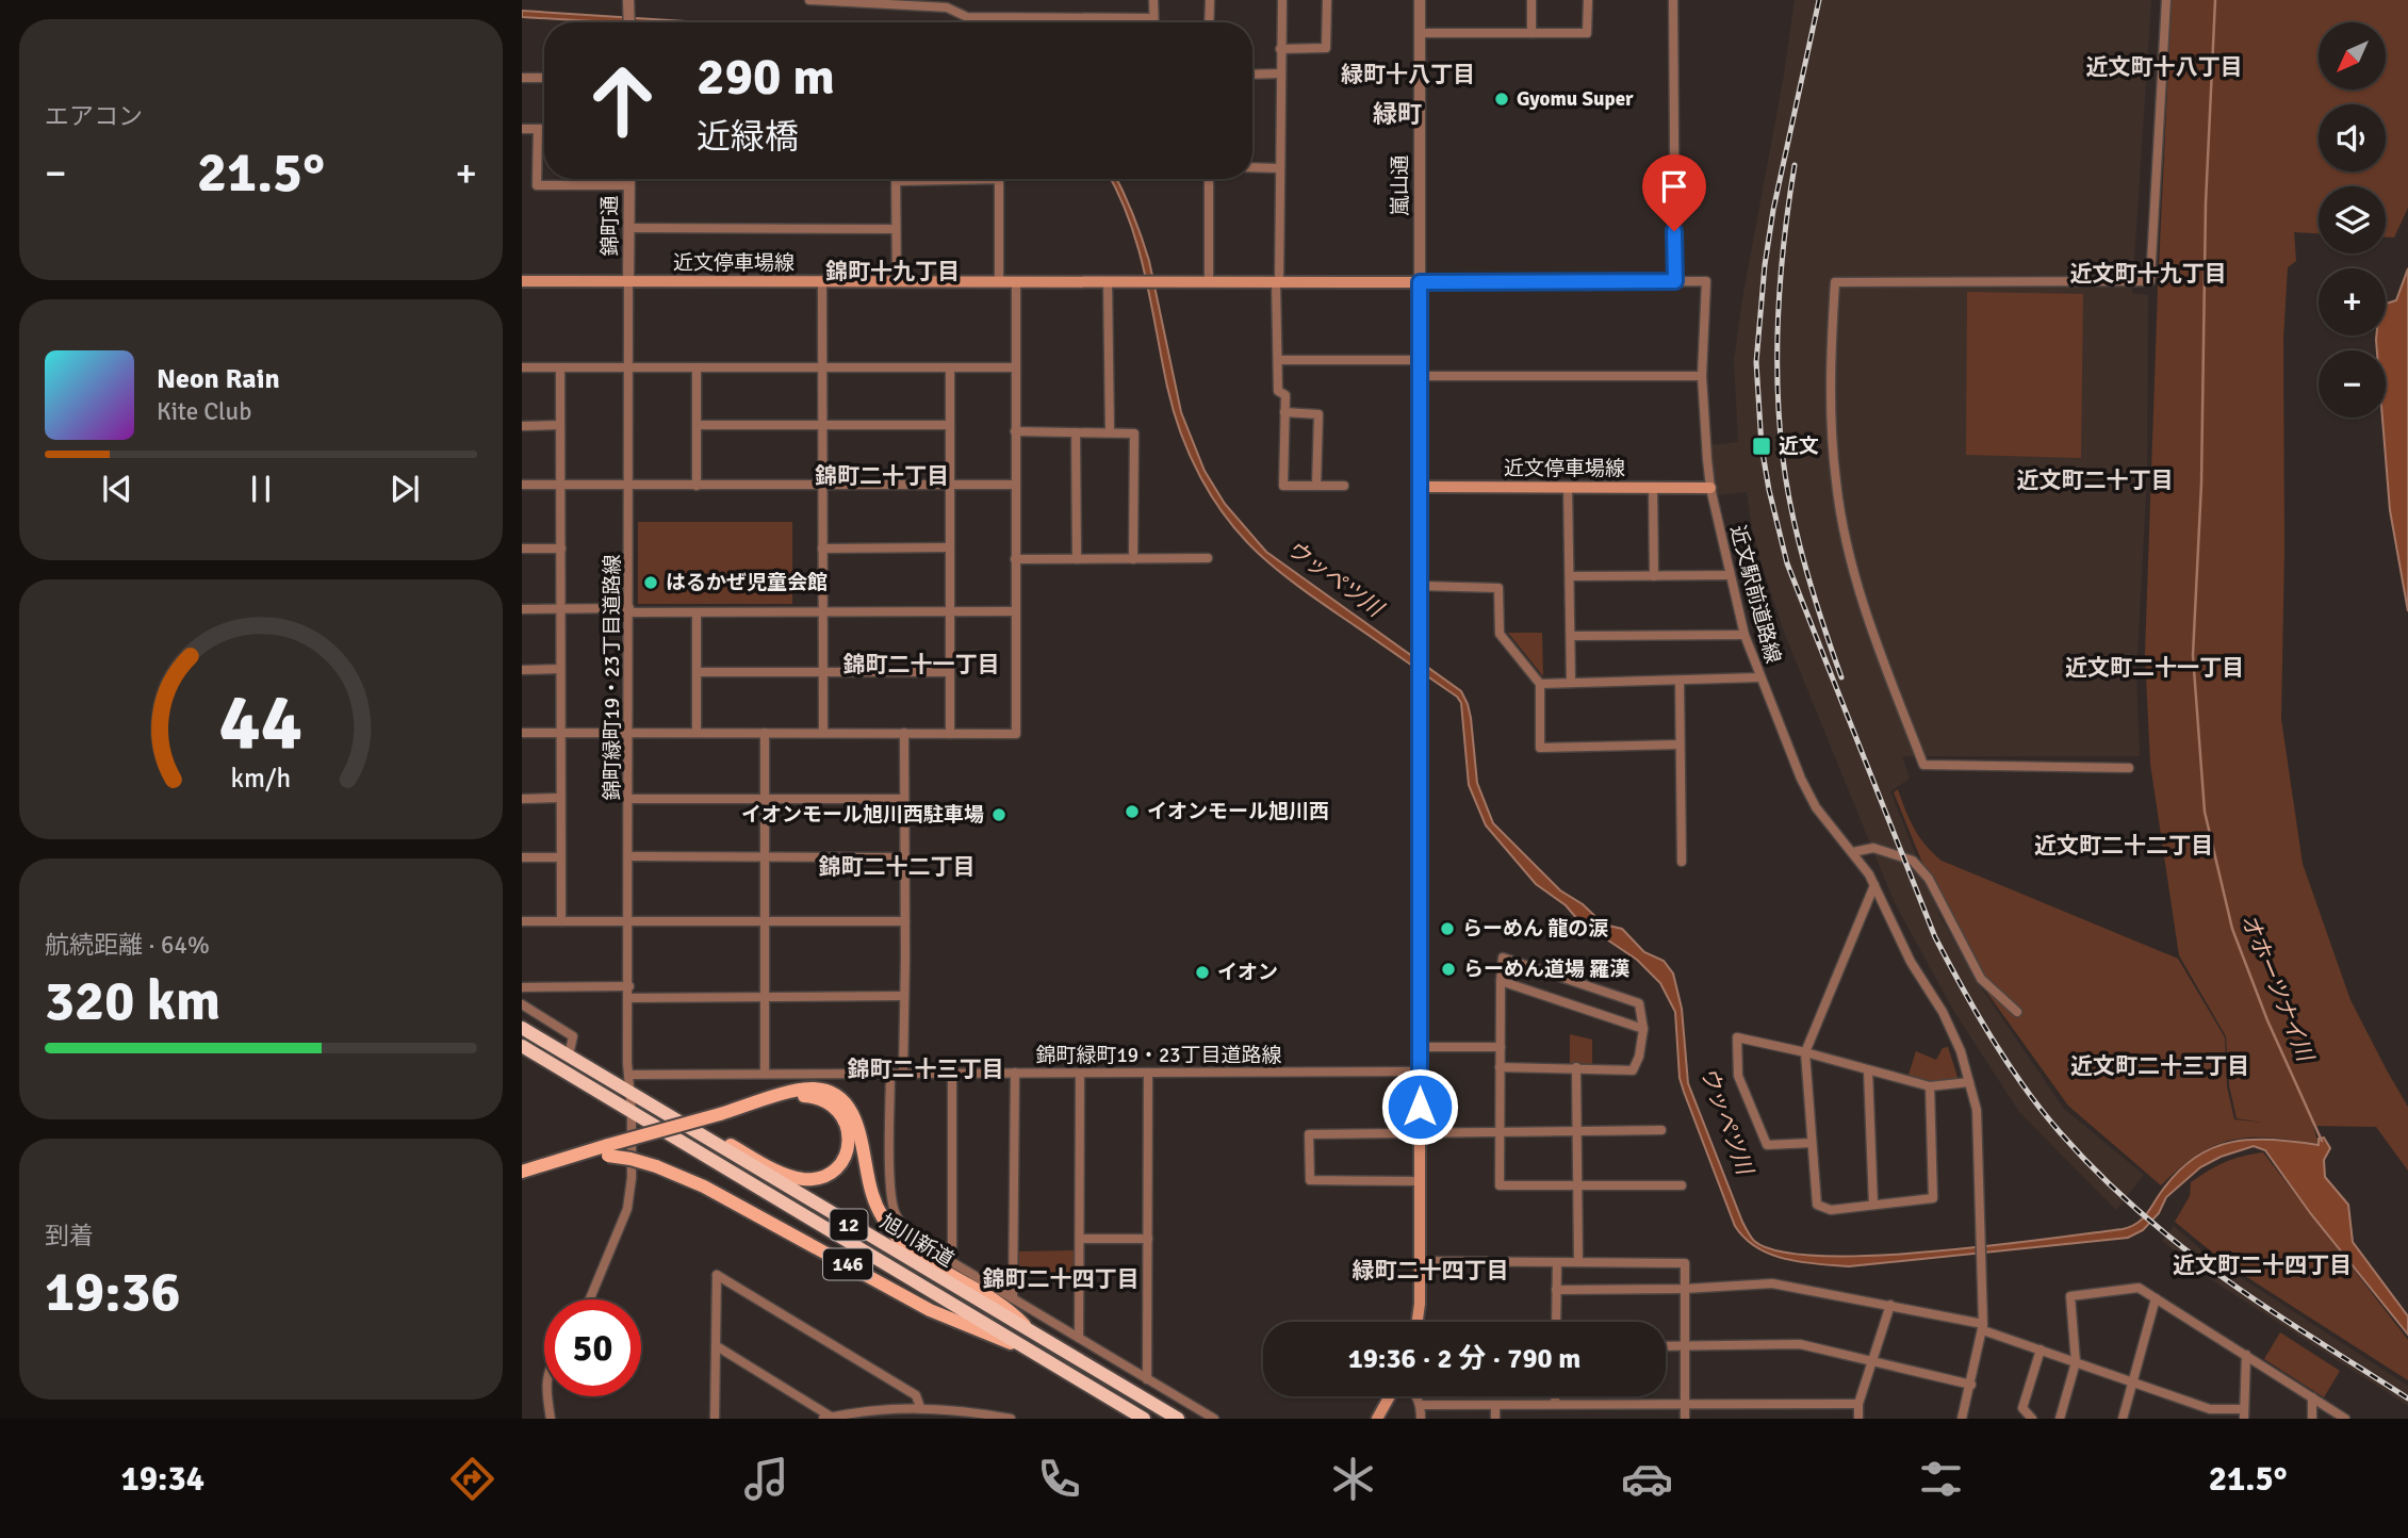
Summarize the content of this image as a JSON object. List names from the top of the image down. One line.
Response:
{"streets":{"highway":["12","旭川新道"],"main road":["近文停車場線","146"],"street":["嵐山通","錦町通","近文駅前道路線","錦町緑町19・23丁目道路線"]},"crossings":[["錦町通","近文停車場線"],["錦町通","錦町緑町19・23丁目道路線"],["近文停車場線","近文駅前道路線"],["近文停車場線","錦町緑町19・23丁目道路線"],["錦町緑町19・23丁目道路線","旭川新道"],["旭川新道","146"]],"districts":["近文町十八丁目","緑町十八丁目","緑町","錦町十九丁目","近文町十九丁目","錦町二十丁目","近文町二十丁目","錦町二十一丁目","近文町二十一丁目","近文町二十二丁目","錦町二十二丁目","近文町二十三丁目","錦町二十三丁目","近文町二十四丁目","緑町二十四丁目","錦町二十四丁目"],"water":["ウッペツ川","オホーツナイ川"],"places":{"other":["Gyomu Super","はるかぜ児童会館","イオンモール旭川西","イオンモール旭川西駐車場","らーめん 龍の涙","らーめん道場 羅漢","イオン"],"transit":["近文"]},"north":"bottom left","page":{"tile":["エアコン",["航続距離 · 64%","320 km"],["到着","19:36"]],"map_buttons":["+","−"],"turn":["290 m","近緑橋"],"heat":["−","21.5°","+"],"song":["Neon Rain","Kite Club"],"limit":"50","trip":"19:36 · 2 分 · 790 m","tabs":["19:34","21.5°"],"gauge":["44","km/h"]}}
